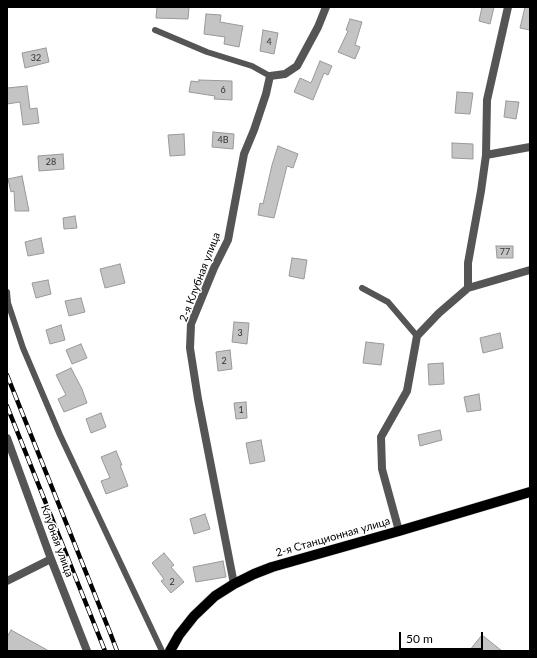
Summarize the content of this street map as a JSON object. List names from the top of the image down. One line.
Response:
{"streets":{"main road":["2-я Станционная улица"],"street":["2-я Клубная улица","Клубная улица"]},"crossings":[["2-я Клубная улица","2-я Станционная улица"]],"house_numbers":["4","32","6","4В","28","77","3","2","1","2"],"scale_bar":"50 m"}
